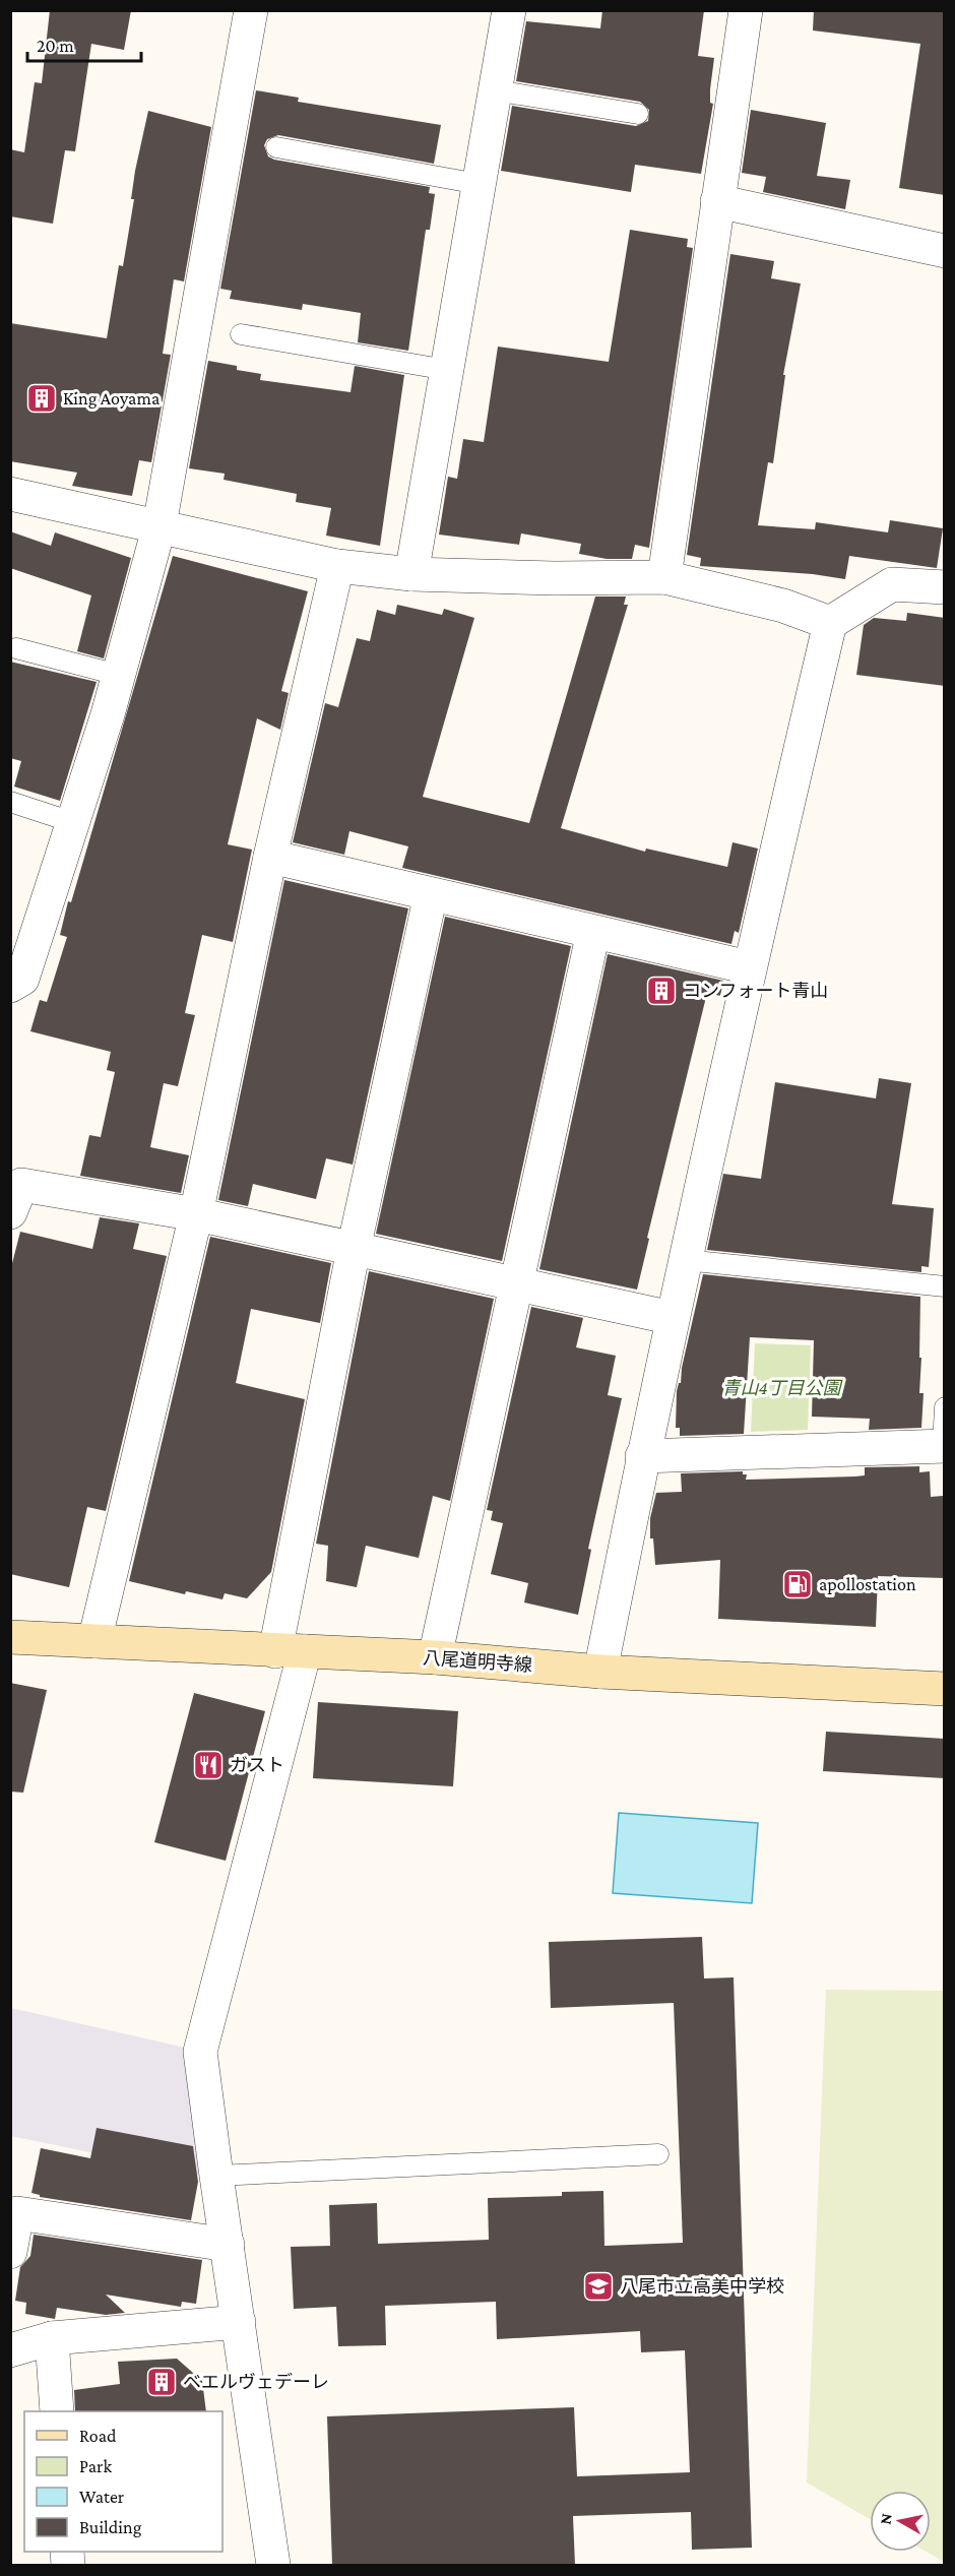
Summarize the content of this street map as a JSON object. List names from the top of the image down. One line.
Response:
{"streets":{"main road":["八尾道明寺線"]},"parks":["青山4丁目公園"],"places":{"building":["King Aoyama","コンフォート青山","ベエルヴェデーレ"],"fuel station":["apollostation"],"restaurant":["ガスト"],"school or university":["八尾市立高美中学校"]},"legend":["Road","Park","Water","Building"],"scale_bar":"20 m","north":"left"}
